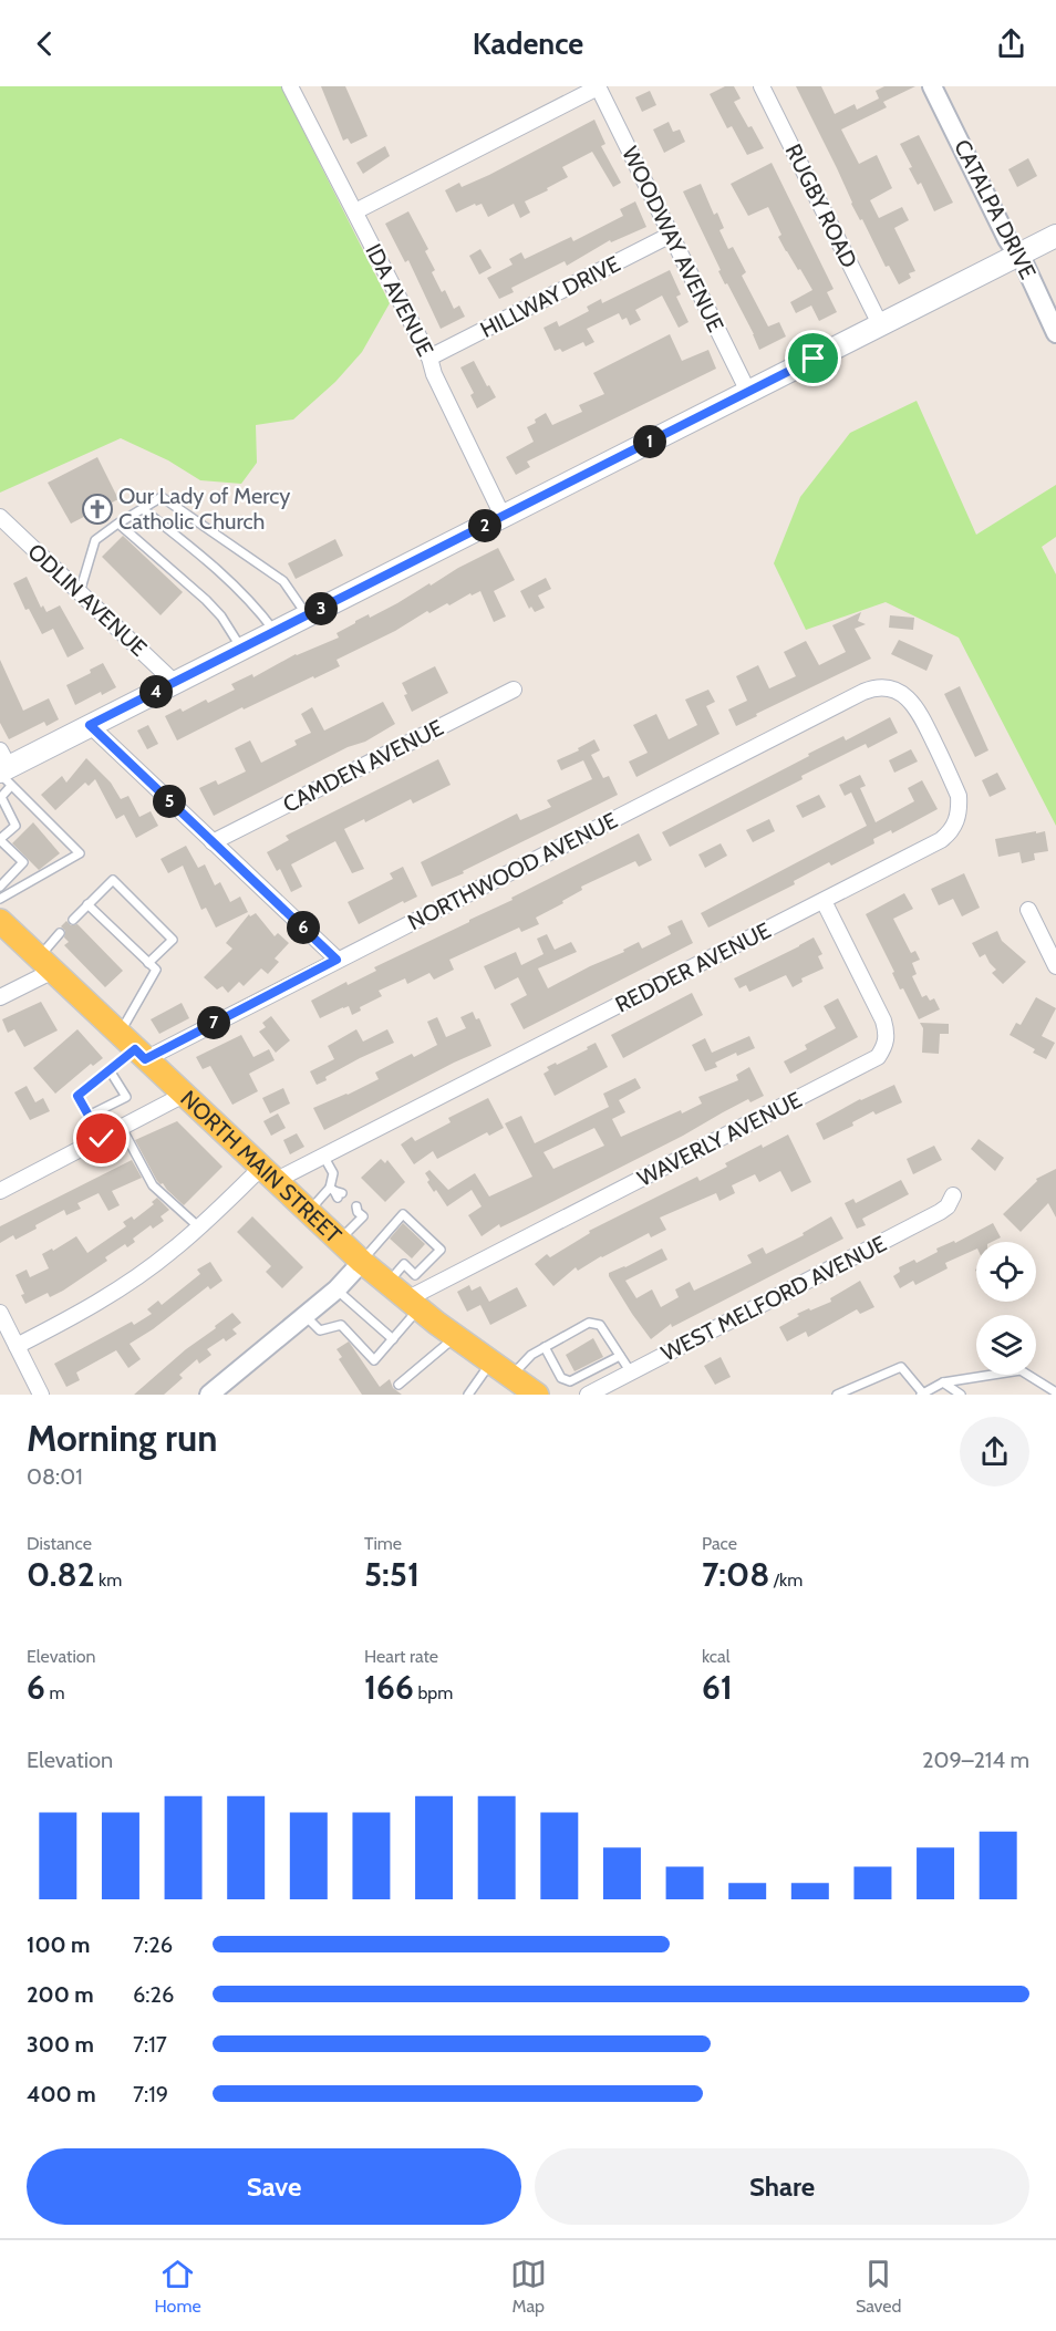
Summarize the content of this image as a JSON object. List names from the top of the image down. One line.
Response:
{"streets":{"main road":["NORTH MAIN STREET"],"street":["RUGBY ROAD","CATALPA DRIVE","WOODWAY AVENUE","HILLWAY DRIVE","IDA AVENUE","ODLIN AVENUE","CAMDEN AVENUE","NORTHWOOD AVENUE","REDDER AVENUE","WAVERLY AVENUE","WEST MELFORD AVENUE"]},"crossings":[["WOODWAY AVENUE","HILLWAY DRIVE"],["HILLWAY DRIVE","IDA AVENUE"],["NORTHWOOD AVENUE","REDDER AVENUE"],["NORTHWOOD AVENUE","NORTH MAIN STREET"],["REDDER AVENUE","WAVERLY AVENUE"],["REDDER AVENUE","NORTH MAIN STREET"],["WAVERLY AVENUE","NORTH MAIN STREET"]],"places":{"church":["Our Lady of Mercy Catholic Church"]},"page":{"header":"Kadence","pins":["1","2","3","4","5","6","7"],"heading":["Morning run","08:01"],"stats":[["Distance","0.82 km"],["Time","5:51"],["Pace","7:08 /km"],["Elevation","6 m"],["Heart rate","166 bpm"],["kcal","61"]],"chart":["Elevation","209–214 m"],"list":[{"name":"100 m","note":"7:26"},{"name":"200 m","note":"6:26"},{"name":"300 m","note":"7:17"},{"name":"400 m","note":"7:19"}],"buttons":["Save","Share"],"tabs":["Home","Map","Saved"]}}
